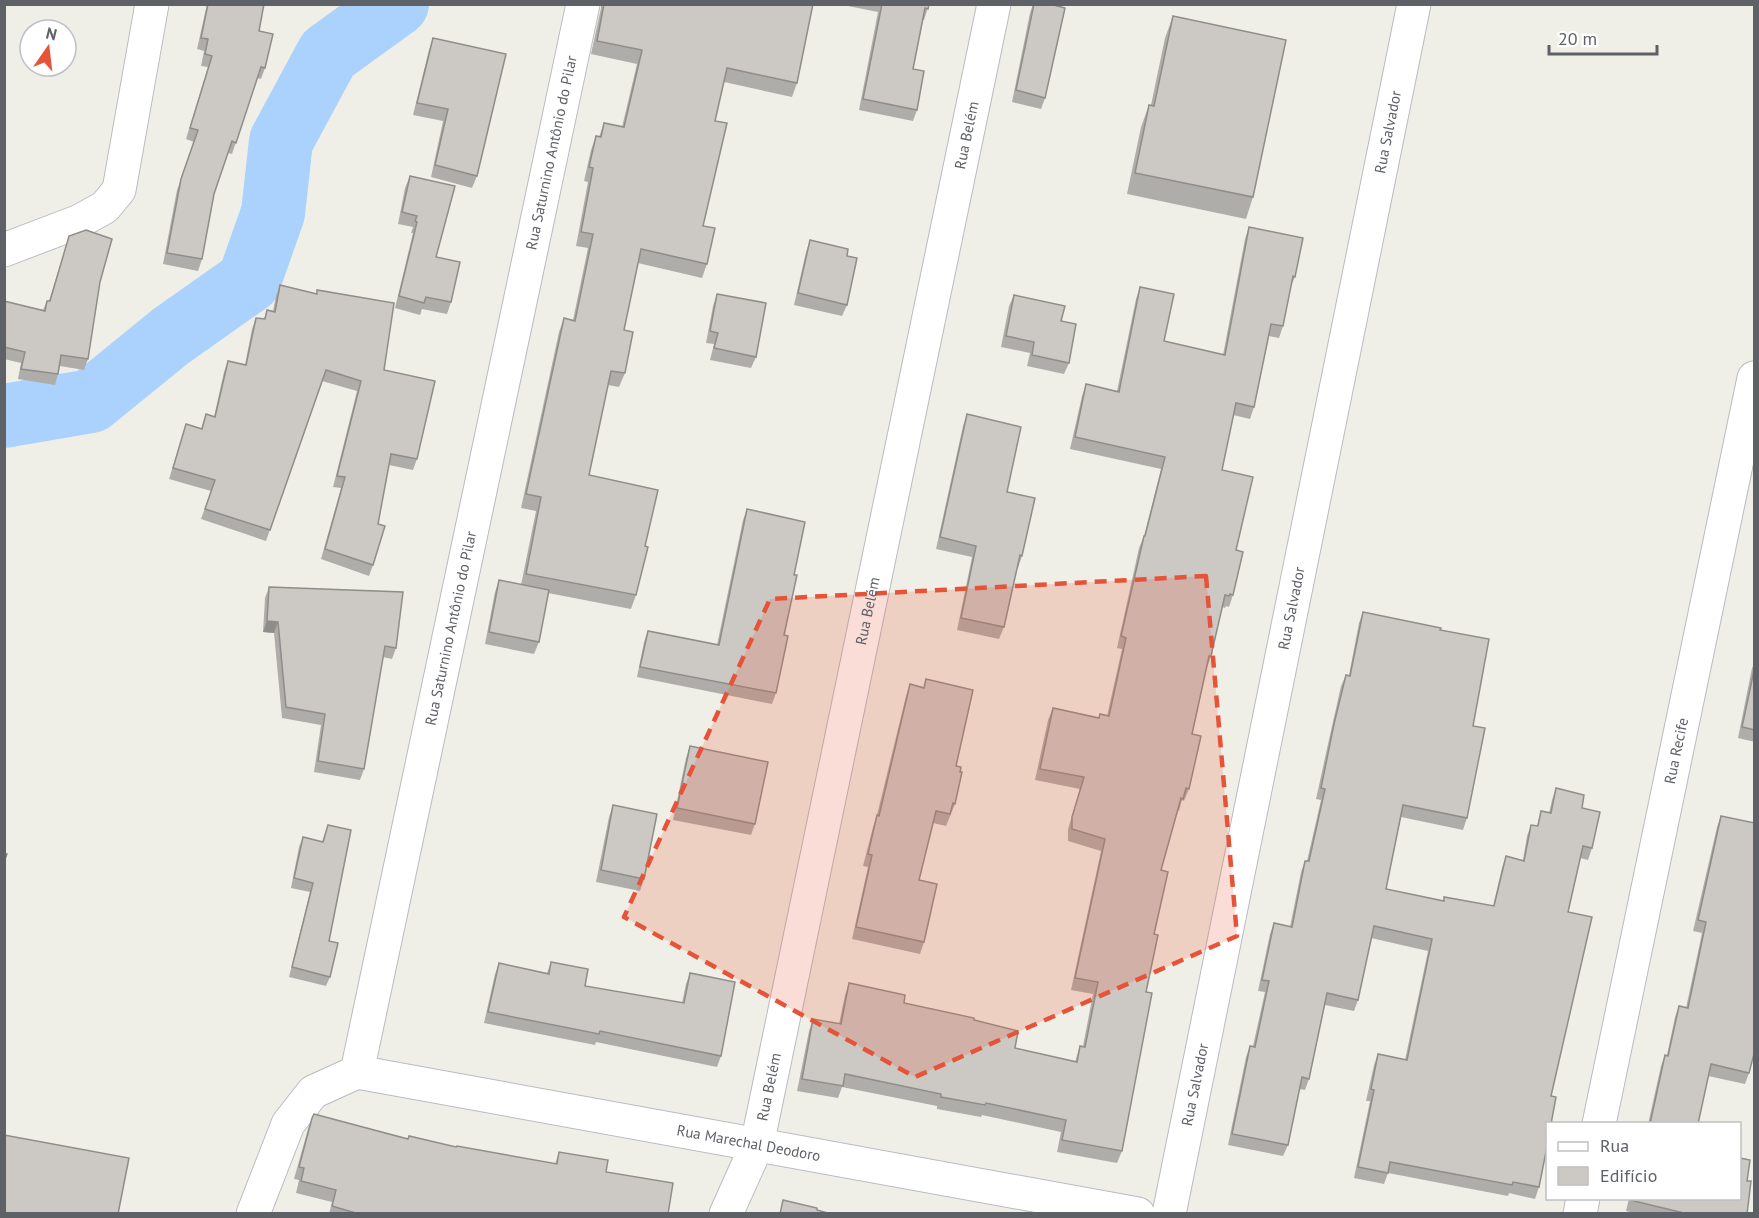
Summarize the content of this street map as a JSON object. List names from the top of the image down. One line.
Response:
{"streets":{"street":["Rua Salvador","Rua Belém","Rua Saturnino Antônio do Pilar","Rua Recife","Rua Marechal Deodoro"]},"crossings":[["Rua Belém","Rua Marechal Deodoro"],["Rua Saturnino Antônio do Pilar","Rua Marechal Deodoro"]],"legend":["Rua","Edifício"],"scale_bar":"20 m","north":"top"}
